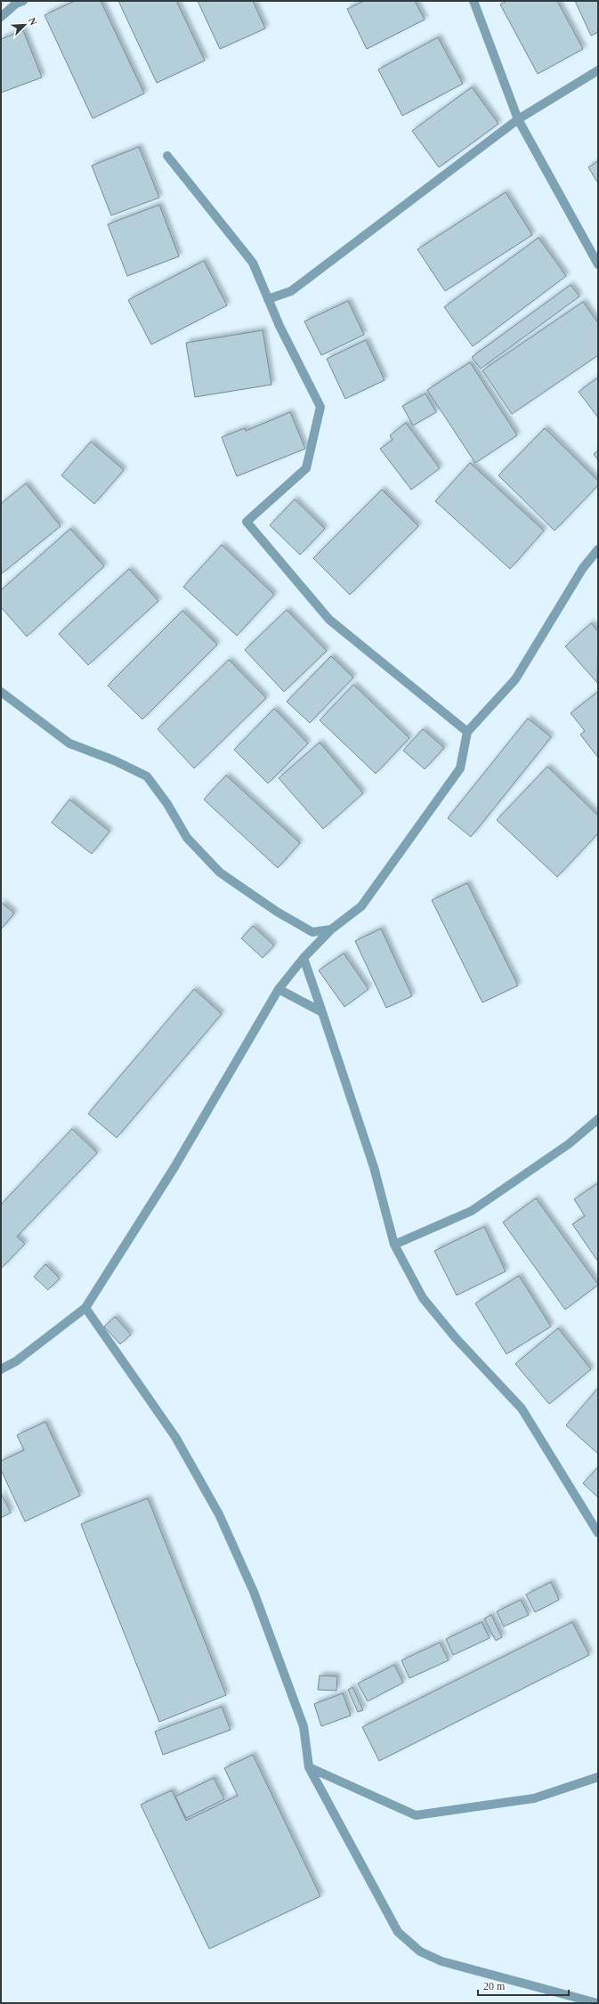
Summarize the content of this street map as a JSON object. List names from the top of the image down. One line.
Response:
{"scale_bar":"20 m","north":"top right"}
